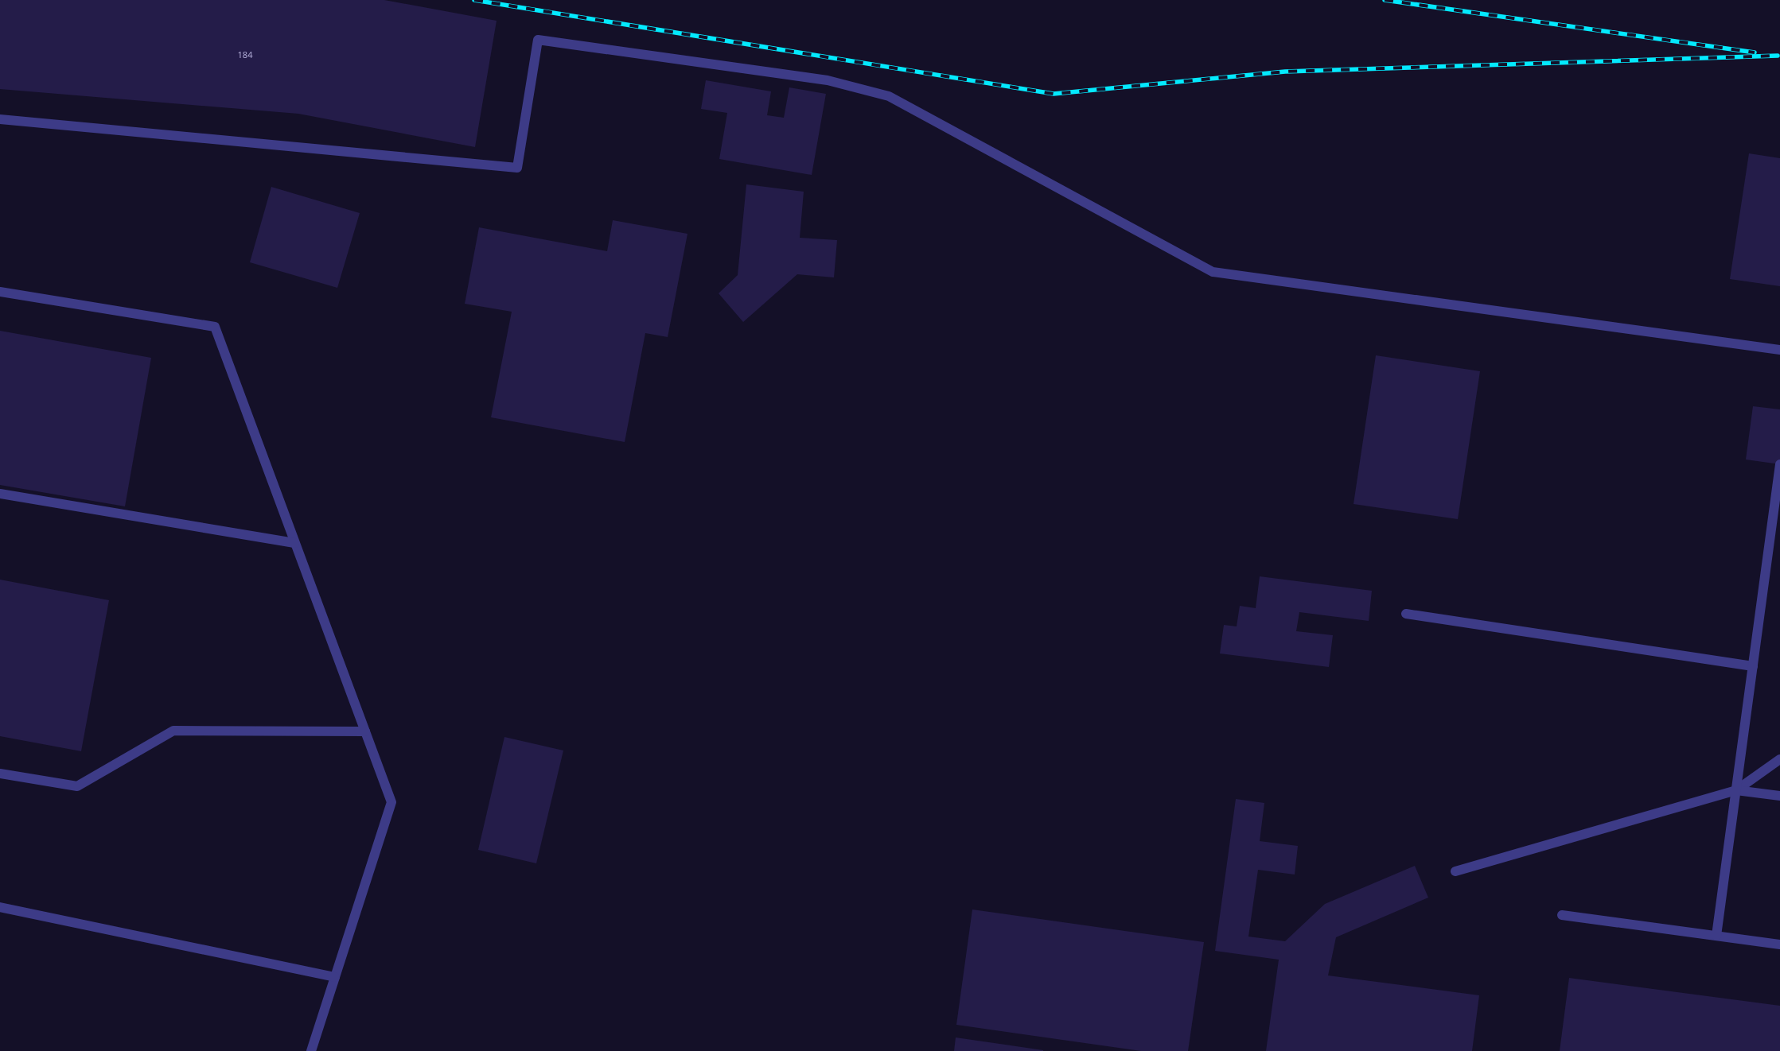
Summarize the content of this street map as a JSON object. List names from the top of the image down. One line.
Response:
{"house_numbers":["184"]}
